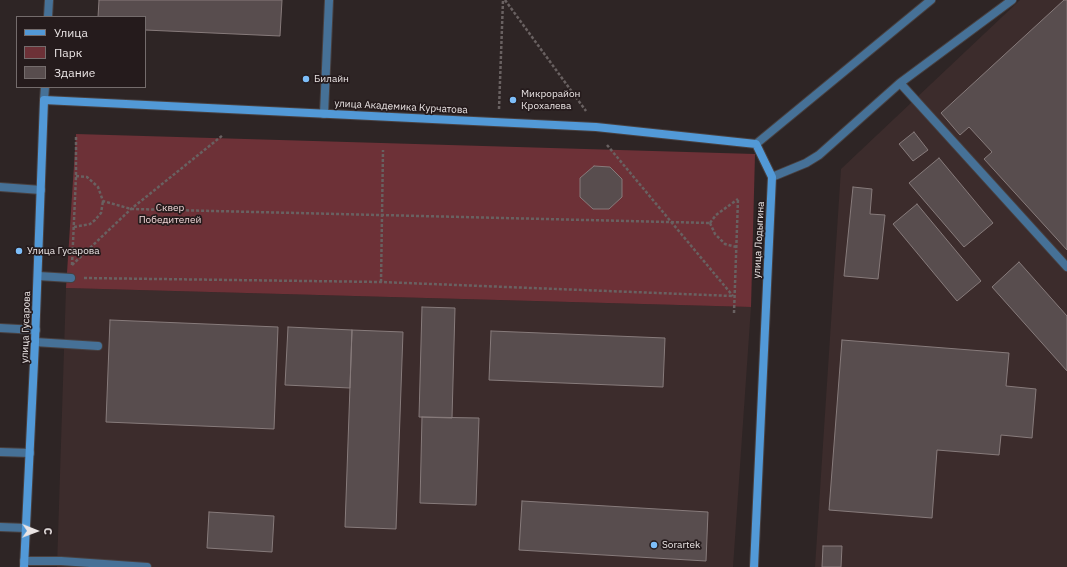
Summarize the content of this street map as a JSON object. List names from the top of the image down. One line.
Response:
{"streets":{"street":["улица Академика Курчатова","улица Лодыгина","улица Гусарова"]},"crossings":[["улица Академика Курчатова","улица Лодыгина"],["улица Академика Курчатова","улица Гусарова"]],"parks":["Сквер Победителей"],"places":["Билайн","Микрорайон Крохалева","Улица Гусарова","Sorartek"],"legend":["Улица","Парк","Здание"],"north":"right"}
